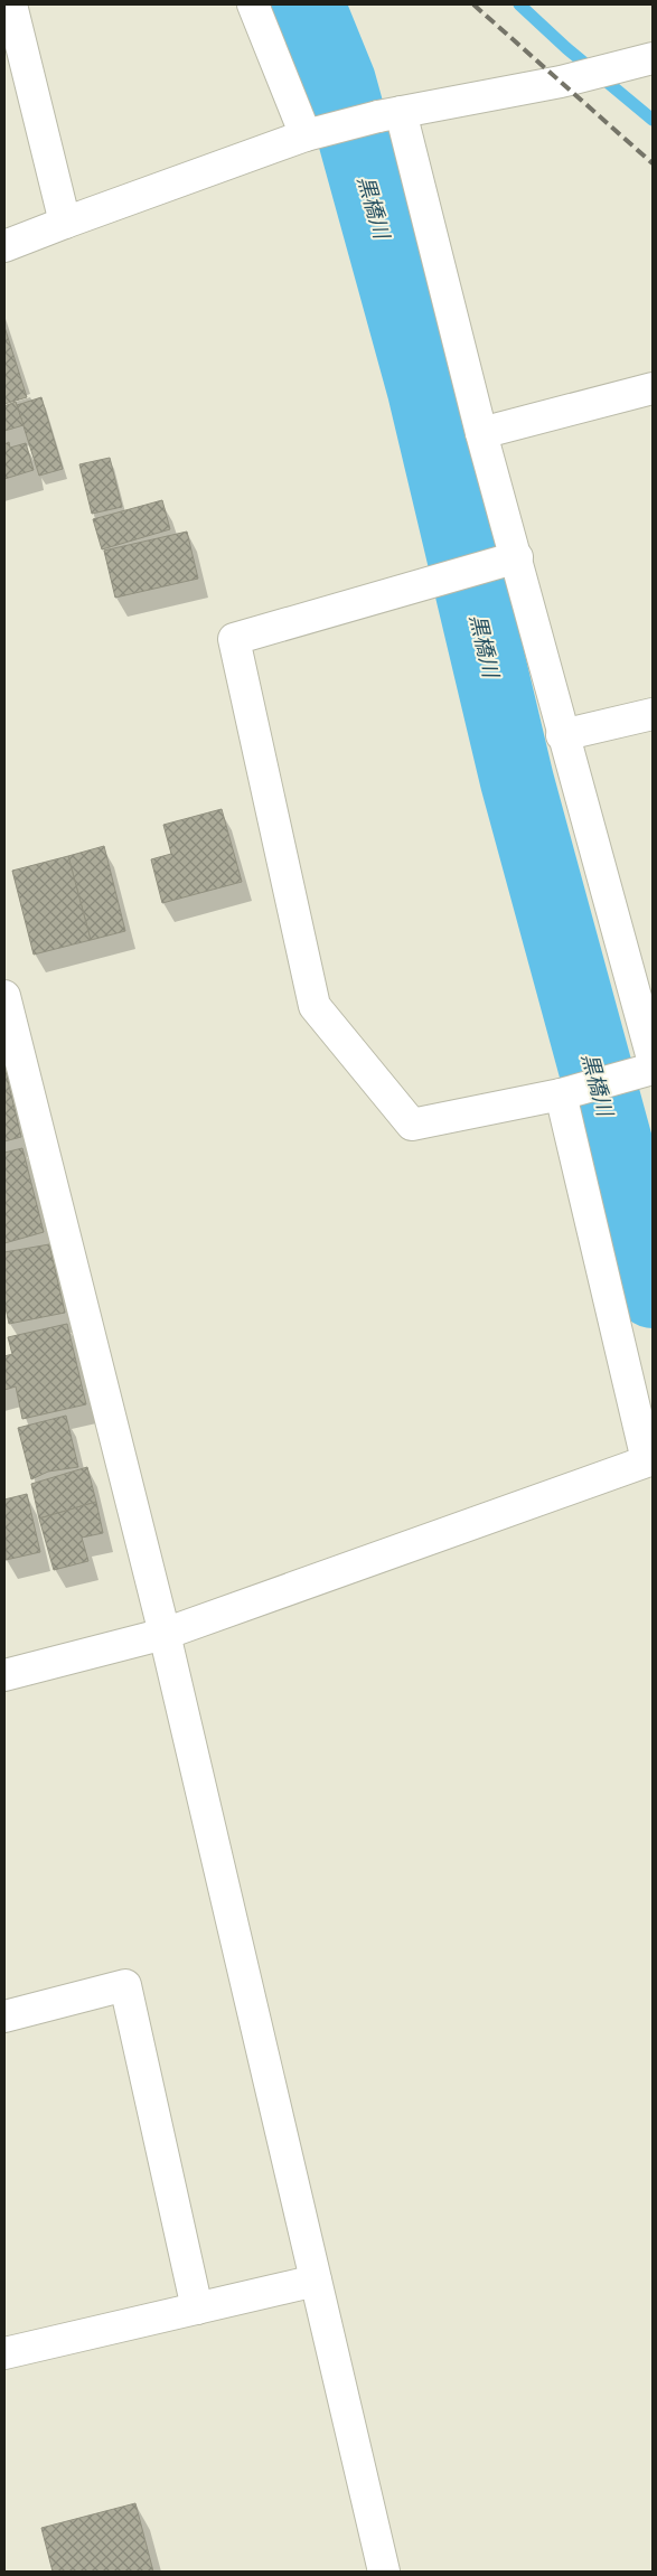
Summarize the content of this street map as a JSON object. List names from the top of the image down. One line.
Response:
{"water":["黒橋川"]}
